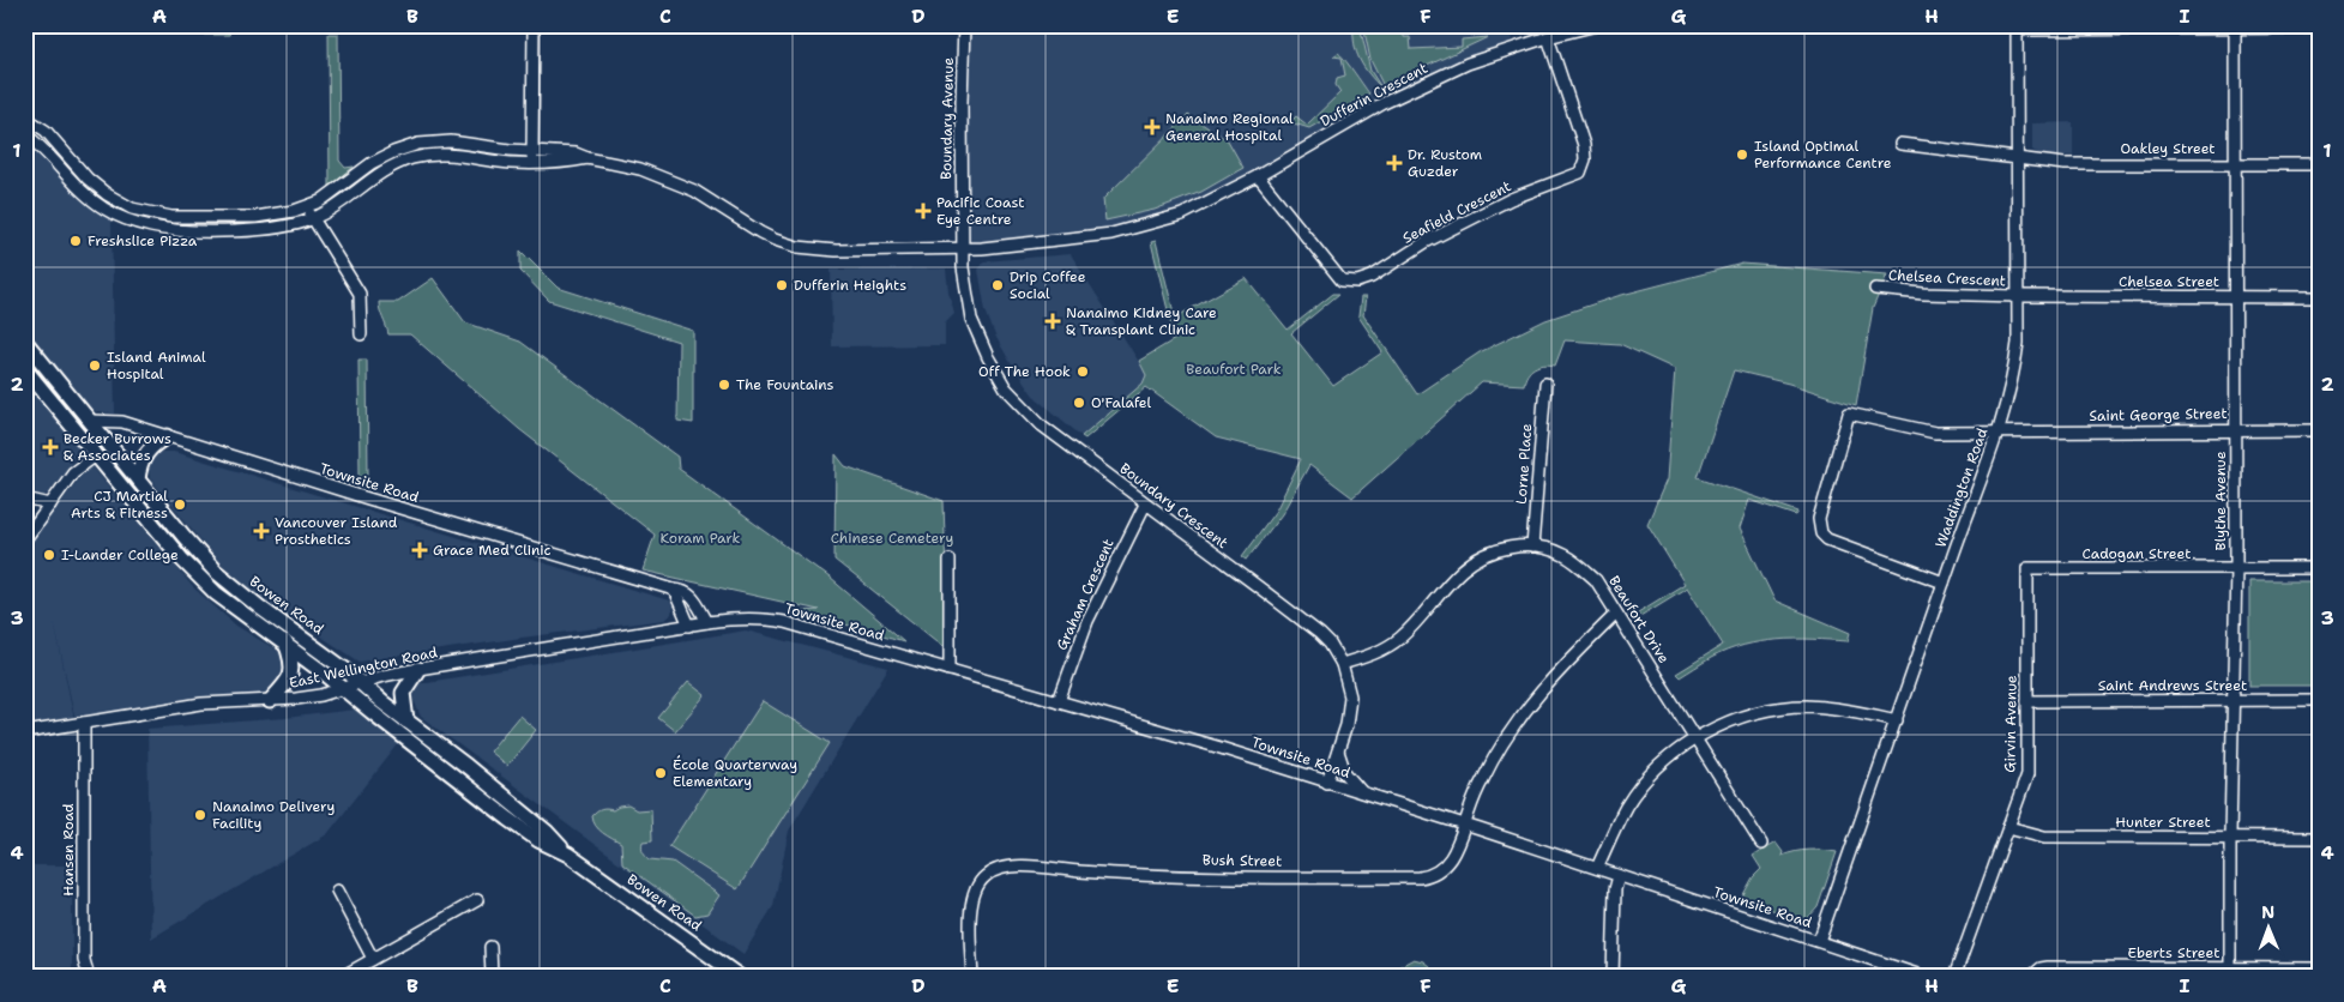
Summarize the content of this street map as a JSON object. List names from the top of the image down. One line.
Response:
{"streets":{"main road":["Bowen Road"],"street":["Dufferin Crescent","Boundary Avenue","Oakley Street","Seafield Crescent","Chelsea Crescent","Chelsea Street","Saint George Street","Lorne Place","Townsite Road","Waddington Road","Blythe Avenue","Boundary Crescent","Cadogan Street","Graham Crescent","Beaufort Drive","East Wellington Road","Saint Andrews Street","Girvin Avenue","Hunter Street","Hansen Road","Bush Street","Eberts Street"]},"crossings":[["Dufferin Crescent","Boundary Avenue"],["Dufferin Crescent","Seafield Crescent"],["Dufferin Crescent","Boundary Crescent"],["Boundary Avenue","Boundary Crescent"],["Oakley Street","Waddington Road"],["Oakley Street","Blythe Avenue"],["Chelsea Crescent","Chelsea Street"],["Chelsea Crescent","Waddington Road"],["Chelsea Street","Waddington Road"],["Chelsea Street","Blythe Avenue"],["Saint George Street","Waddington Road"],["Saint George Street","Blythe Avenue"],["Lorne Place","Beaufort Drive"],["Townsite Road","Waddington Road"],["Townsite Road","Boundary Crescent"],["Townsite Road","Graham Crescent"],["Townsite Road","Bowen Road"],["Townsite Road","East Wellington Road"],["Townsite Road","Bush Street"],["Blythe Avenue","Cadogan Street"],["Blythe Avenue","Saint Andrews Street"],["Blythe Avenue","Hunter Street"],["Blythe Avenue","Eberts Street"],["Boundary Crescent","Graham Crescent"],["Boundary Crescent","Beaufort Drive"],["Cadogan Street","Girvin Avenue"],["Bowen Road","East Wellington Road"],["Beaufort Drive","Bush Street"],["East Wellington Road","Hansen Road"],["Saint Andrews Street","Girvin Avenue"],["Girvin Avenue","Hunter Street"]],"parks":["Beaufort Park","Koram Park","Chinese Cemetery"],"places":{"health":["Nanaimo Regional General Hospital","Dr. Rustom Guzder","Pacific Coast Eye Centre","Nanaimo Kidney Care & Transplant Clinic","Becker Burrows & Associates","Vancouver Island Prosthetics","Grace Med Clinic"],"other":["Island Optimal Performance Centre","Freshslice Pizza","Dufferin Heights","Drip Coffee Social","Island Animal Hospital","Off The Hook","The Fountains","O'Falafel","CJ Martial Arts & Fitness","I-Lander College","École Quarterway Elementary","Nanaimo Delivery Facility"]},"north":"top","grid":{"columns":["A","B","C","D","E","F","G","H","I"],"rows":["1","2","3","4"]}}
